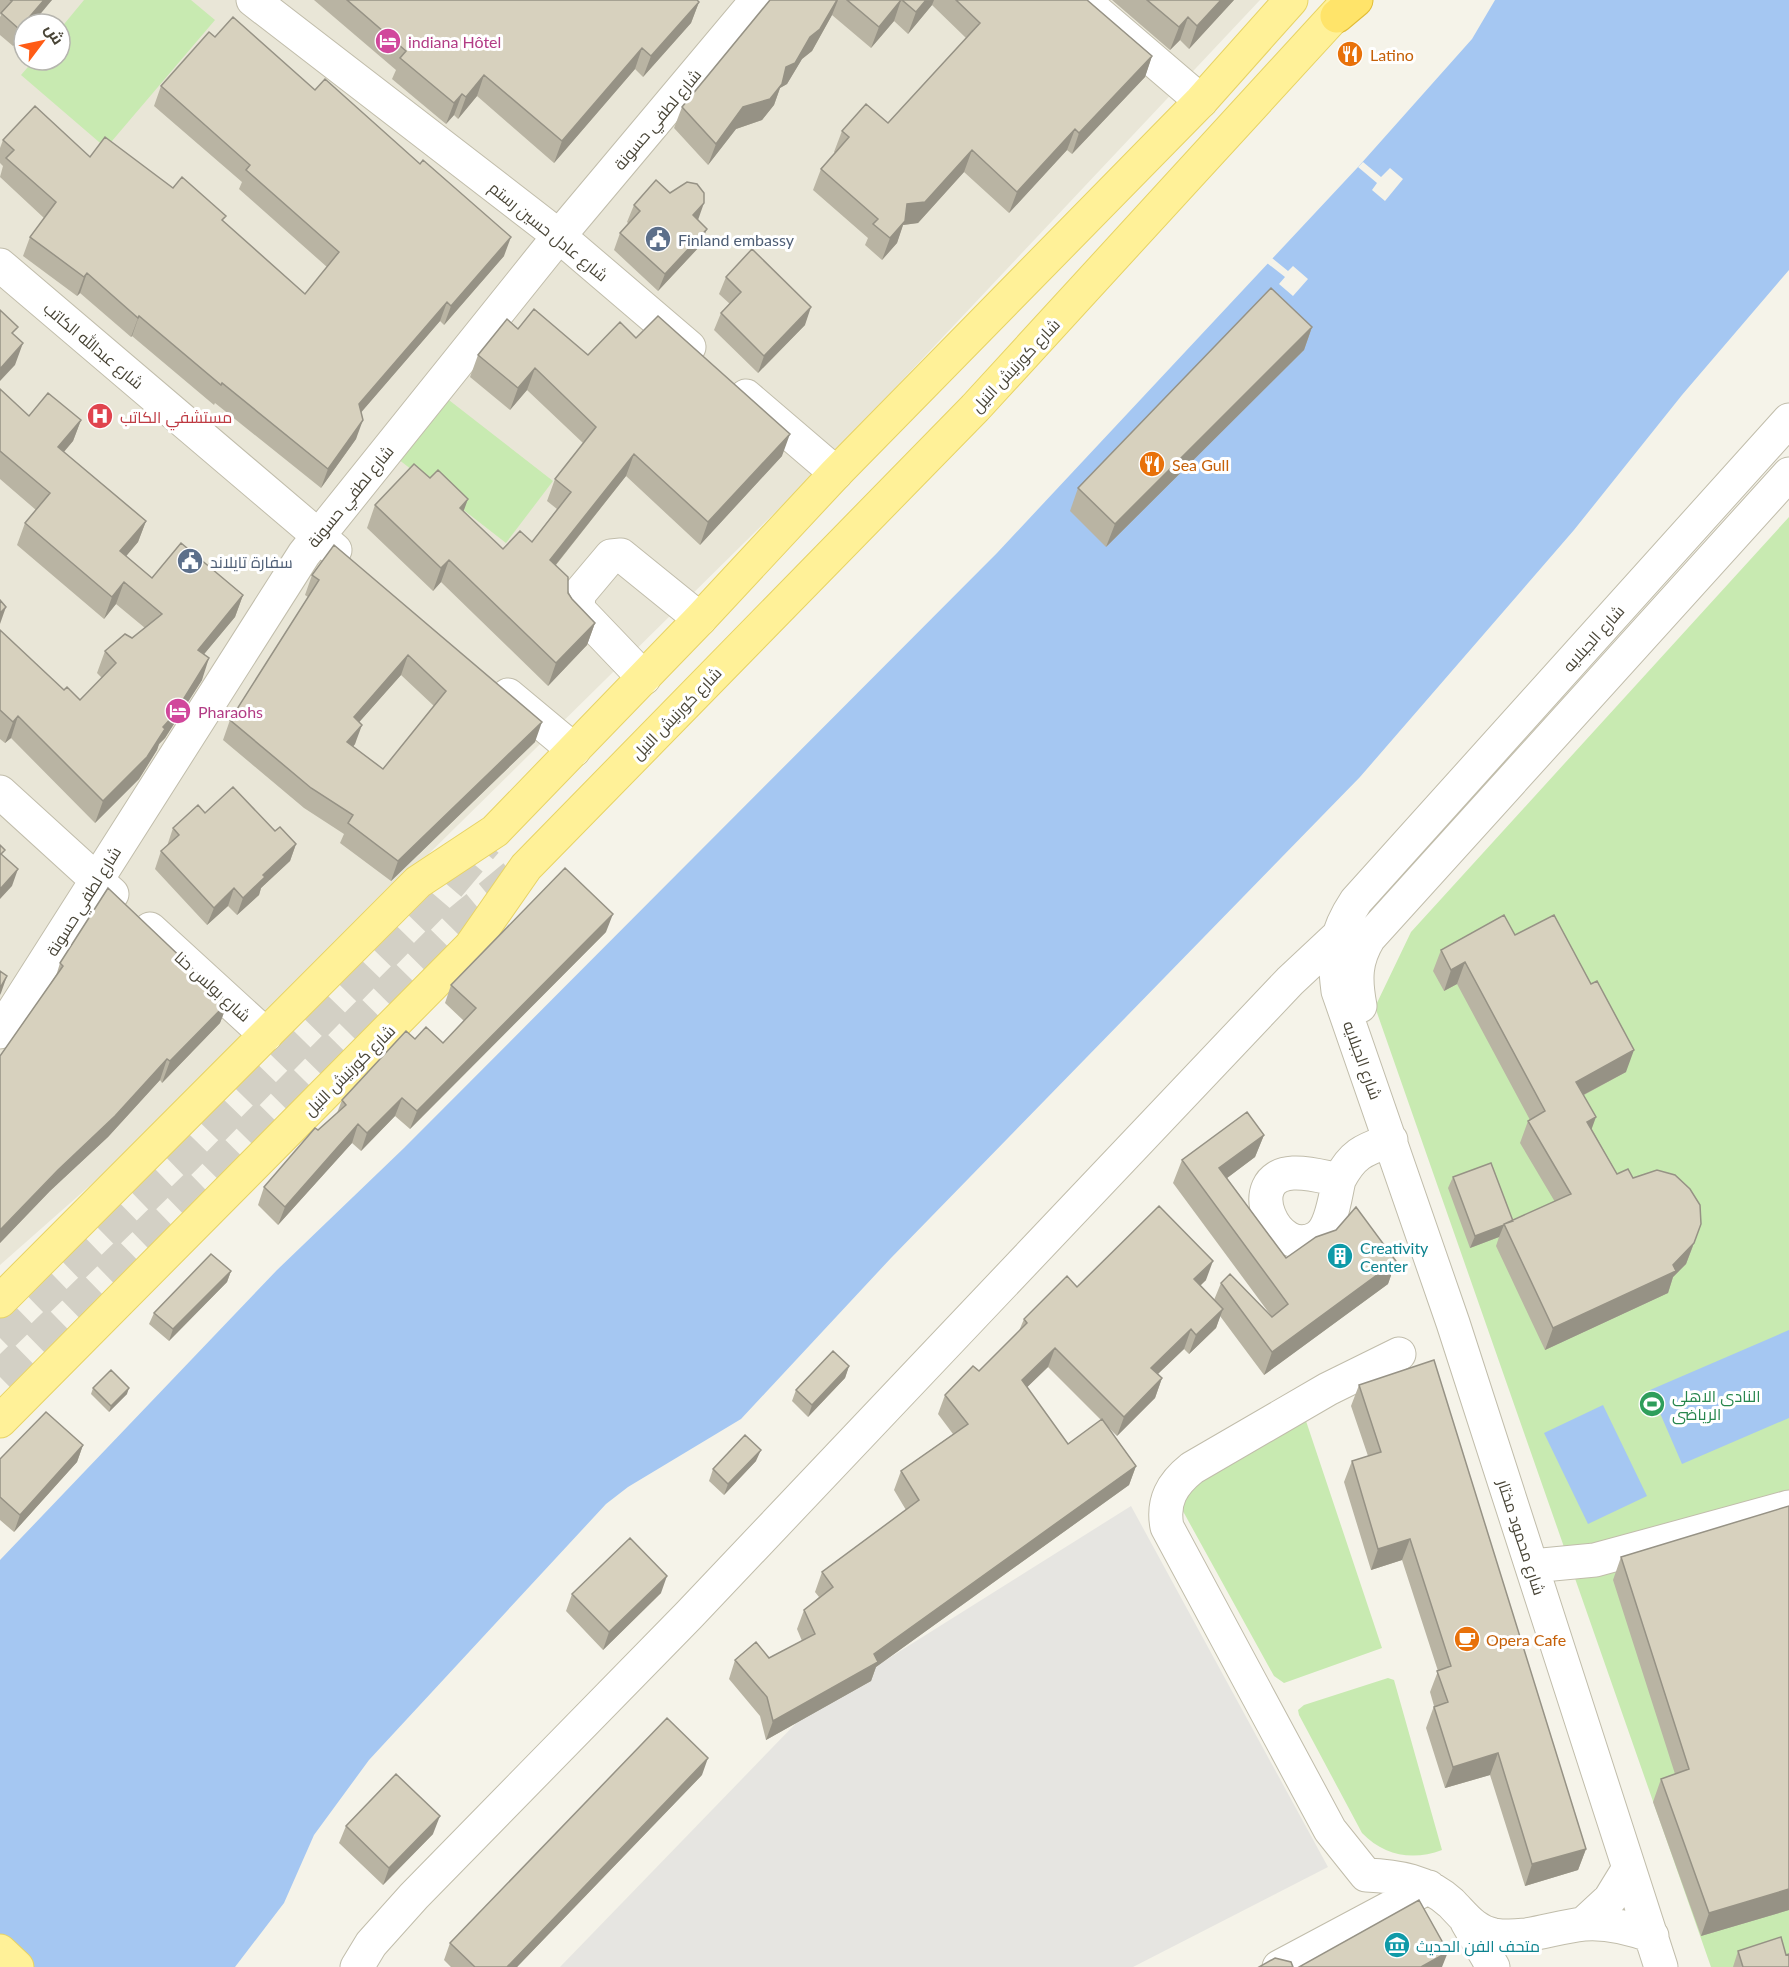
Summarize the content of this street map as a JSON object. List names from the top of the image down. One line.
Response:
{"streets":{"main road":["شارع كورنيش النيل"],"street":["شارع لطفي حسونة","شارع عادل حسين رستم","شارع عبدالله الكاتب","شارع الجبلايه","شارع بولس حنا","شارع محمود مختار"]},"crossings":[["شارع لطفي حسونة","شارع عادل حسين رستم"],["شارع لطفي حسونة","شارع عبدالله الكاتب"],["شارع لطفي حسونة","شارع بولس حنا"],["شارع الجبلايه","شارع محمود مختار"]],"places":{"hotel":["indiana Hôtel","Pharaohs"],"restaurant":["Latino","Sea Gull"],"public building":["Finland embassy","سفارة تايلاند"],"hospital":["مستشفي الكاتب"],"building":["Creativity Center"],"sports":["النادى الاهلى الرياضى"],"cafe":["Opera Cafe"],"museum":["متحف الفن الحديث"]},"north":"top right"}
